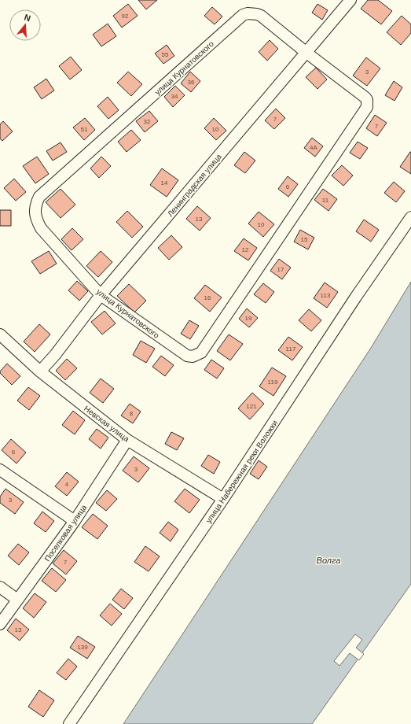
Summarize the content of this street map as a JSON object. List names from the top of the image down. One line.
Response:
{"streets":{"street":["улица Курнатовского","Ленинградская улица","Невская улица","улица Набережная реки Воложки","Поселковая улица"]},"crossings":[["улица Курнатовского","Ленинградская улица"],["Ленинградская улица","Невская улица"],["Невская улица","улица Набережная реки Воложки"],["Невская улица","Поселковая улица"]],"water":["Волга"],"house_numbers":["92","55","3","36","34","7","32","7","51","10","4А","14","6","11","13","10","15","12","17","113","16","19","117","119","121","8","6","3","4","3","7","13","139"],"north":"top"}
